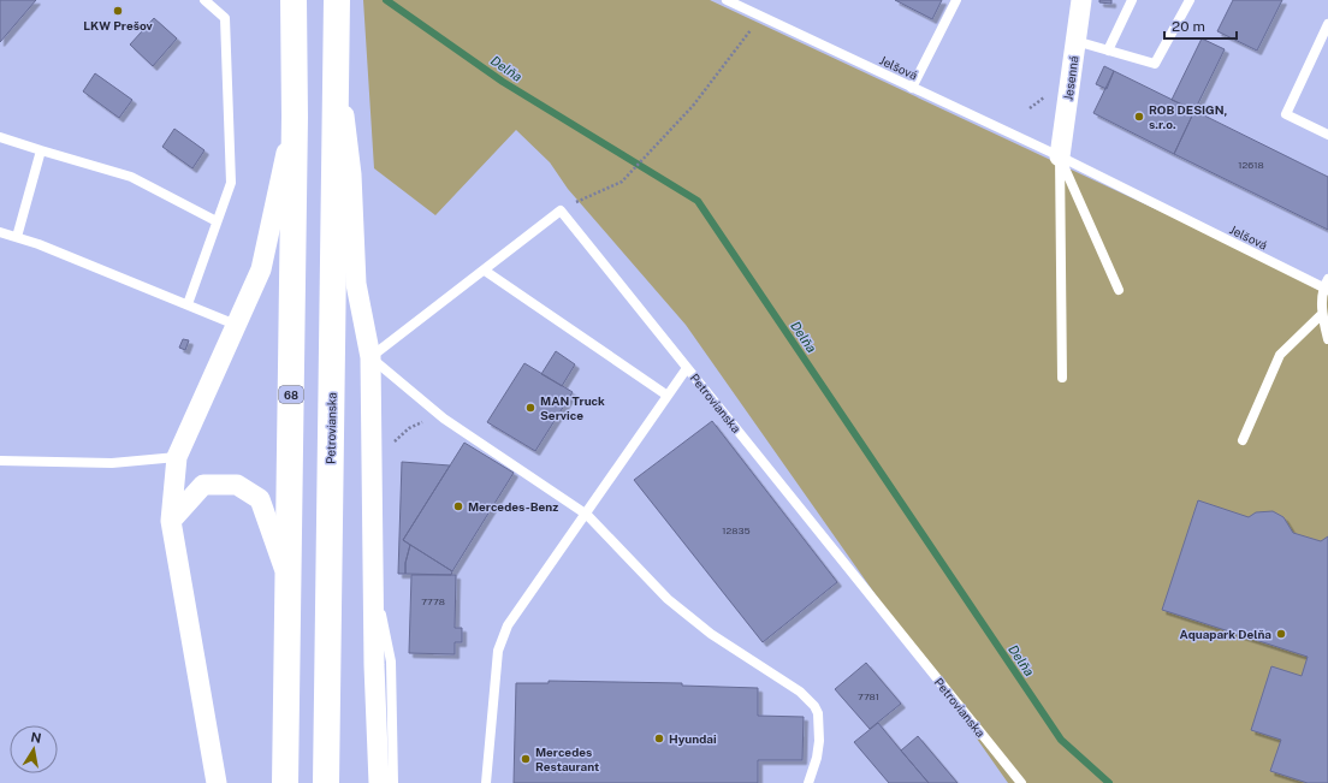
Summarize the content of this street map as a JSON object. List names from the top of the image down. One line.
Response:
{"streets":{"main road":["68","Petrovianska"],"street":["Jesenná"],"lane":["Jelšová"]},"crossings":[["Jelšová","Jesenná"]],"water":["Delňa"],"places":["LKW Prešov","ROB DESIGN, s.r.o.","MAN Truck Service","Mercedes-Benz","Aquapark Delňa","Hyundai","Mercedes Restaurant"],"house_numbers":["12618","12835","7778","7781"],"scale_bar":"20 m","north":"top"}
